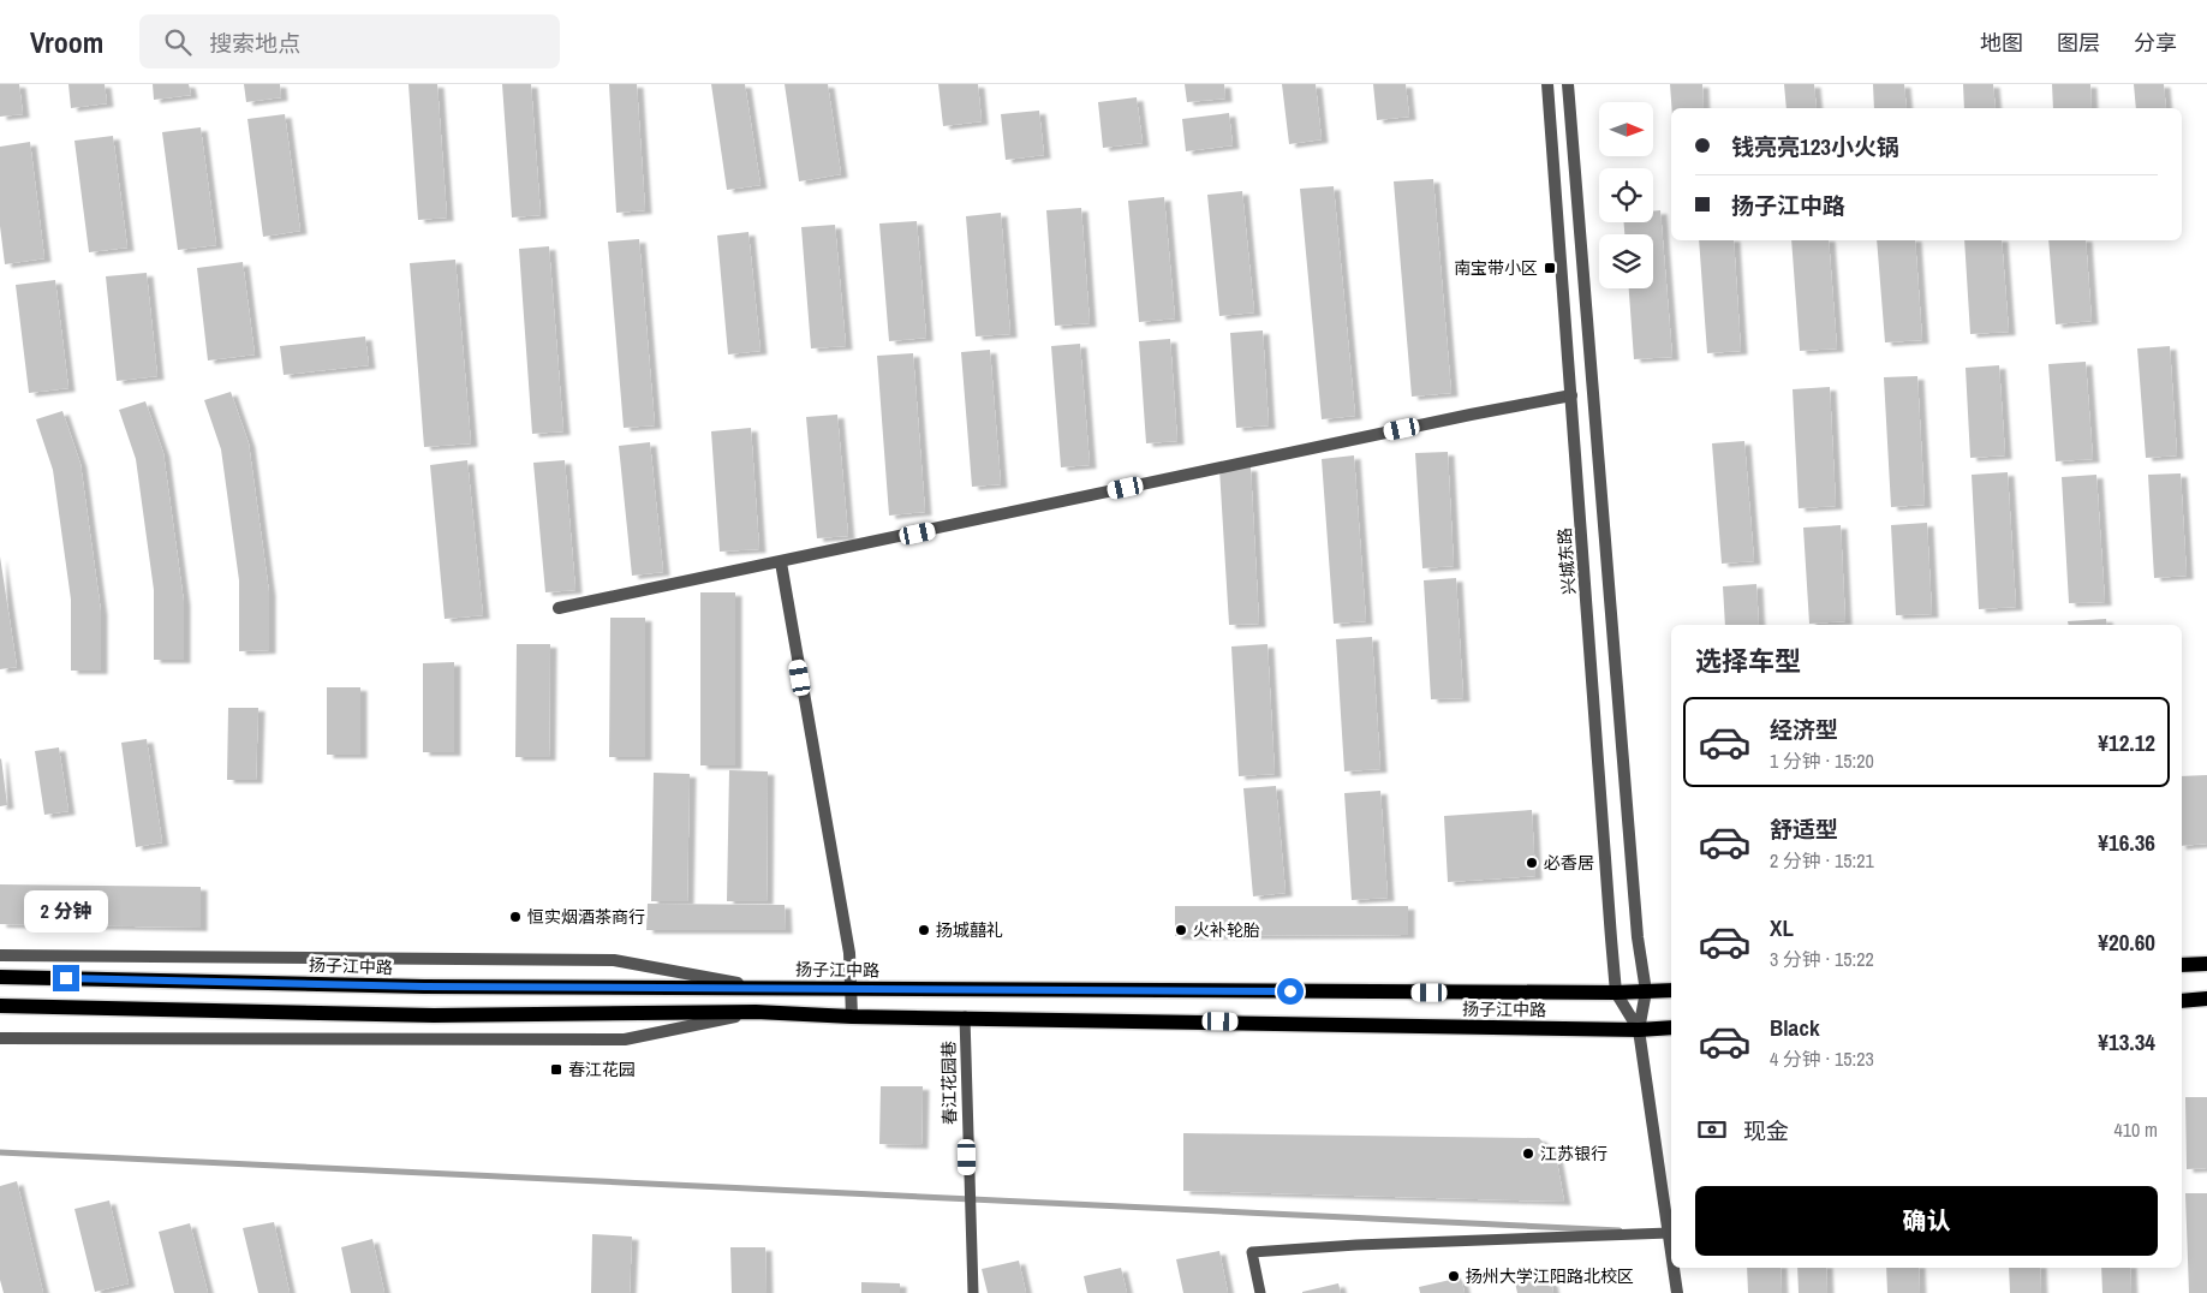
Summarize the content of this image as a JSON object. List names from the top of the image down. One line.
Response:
{"streets":{"main road":["扬子江中路"],"street":["兴城东路"],"lane":["春江花园巷"]},"crossings":[["兴城东路","扬子江中路"],["扬子江中路","春江花园巷"]],"places":{"transit":["南宝带小区","春江花园"],"other":["必香居","恒实烟酒茶商行","扬城囍礼","火补轮胎","江苏银行","扬州大学江阳路北校区"]},"north":"right","page":{"header":"Vroom","search":"搜索地点","nav":["地图","图层","分享"],"banner":["钱亮亮123小火锅","扬子江中路"],"heading":"选择车型","list":[{"name":"经济型","note":"1 分钟 · 15:20","value":"¥12.12"},{"name":"舒适型","note":"2 分钟 · 15:21","value":"¥16.36"},{"name":"XL","note":"3 分钟 · 15:22","value":"¥20.60"},{"name":"Black","note":"4 分钟 · 15:23","value":"¥13.34"}],"bubble":"2 分钟","pay":["现金","410 m"],"buttons":"确认"}}
